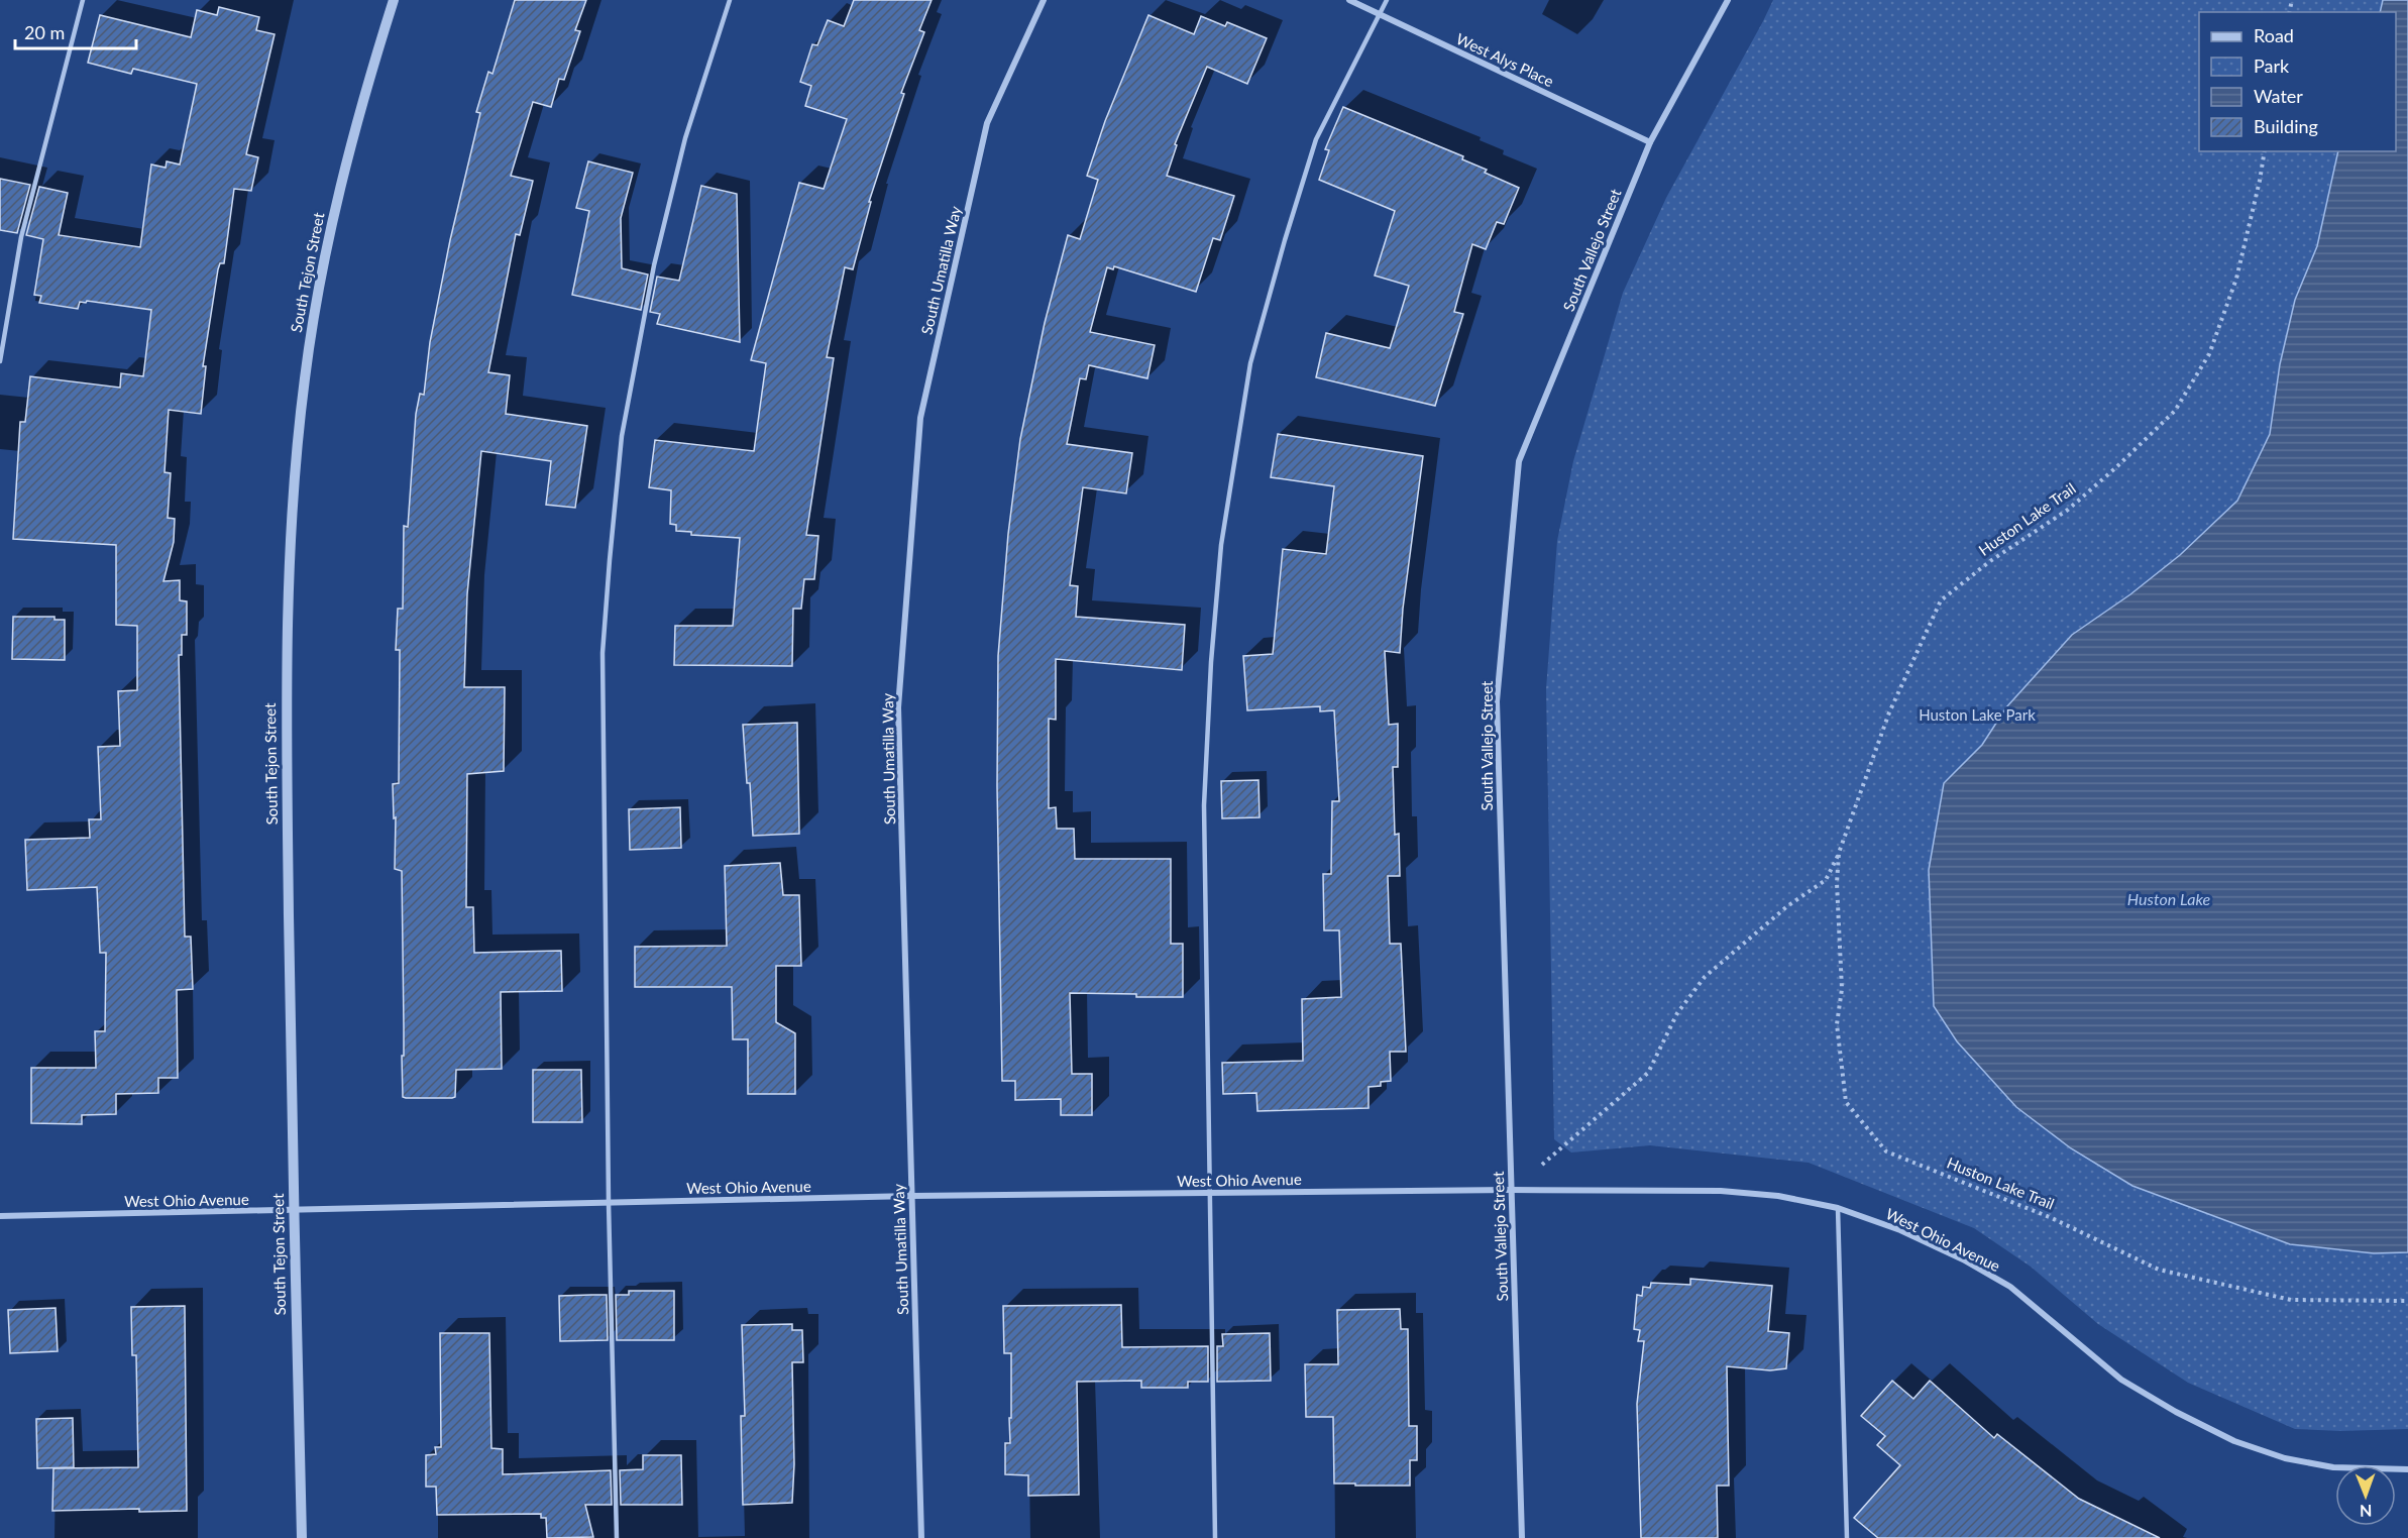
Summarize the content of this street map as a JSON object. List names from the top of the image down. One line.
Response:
{"streets":{"street":["West Alys Place","South Vallejo Street","South Umatilla Way","South Tejon Street","West Ohio Avenue"],"path":["Huston Lake Trail"]},"crossings":[["West Alys Place","South Vallejo Street"],["South Vallejo Street","Huston Lake Trail"],["South Vallejo Street","West Ohio Avenue"],["South Umatilla Way","West Ohio Avenue"],["South Tejon Street","West Ohio Avenue"],["Huston Lake Trail","West Ohio Avenue"]],"water":["Huston Lake"],"parks":["Huston Lake Park"],"legend":["Road","Park","Water","Building"],"scale_bar":"20 m","north":"bottom"}
